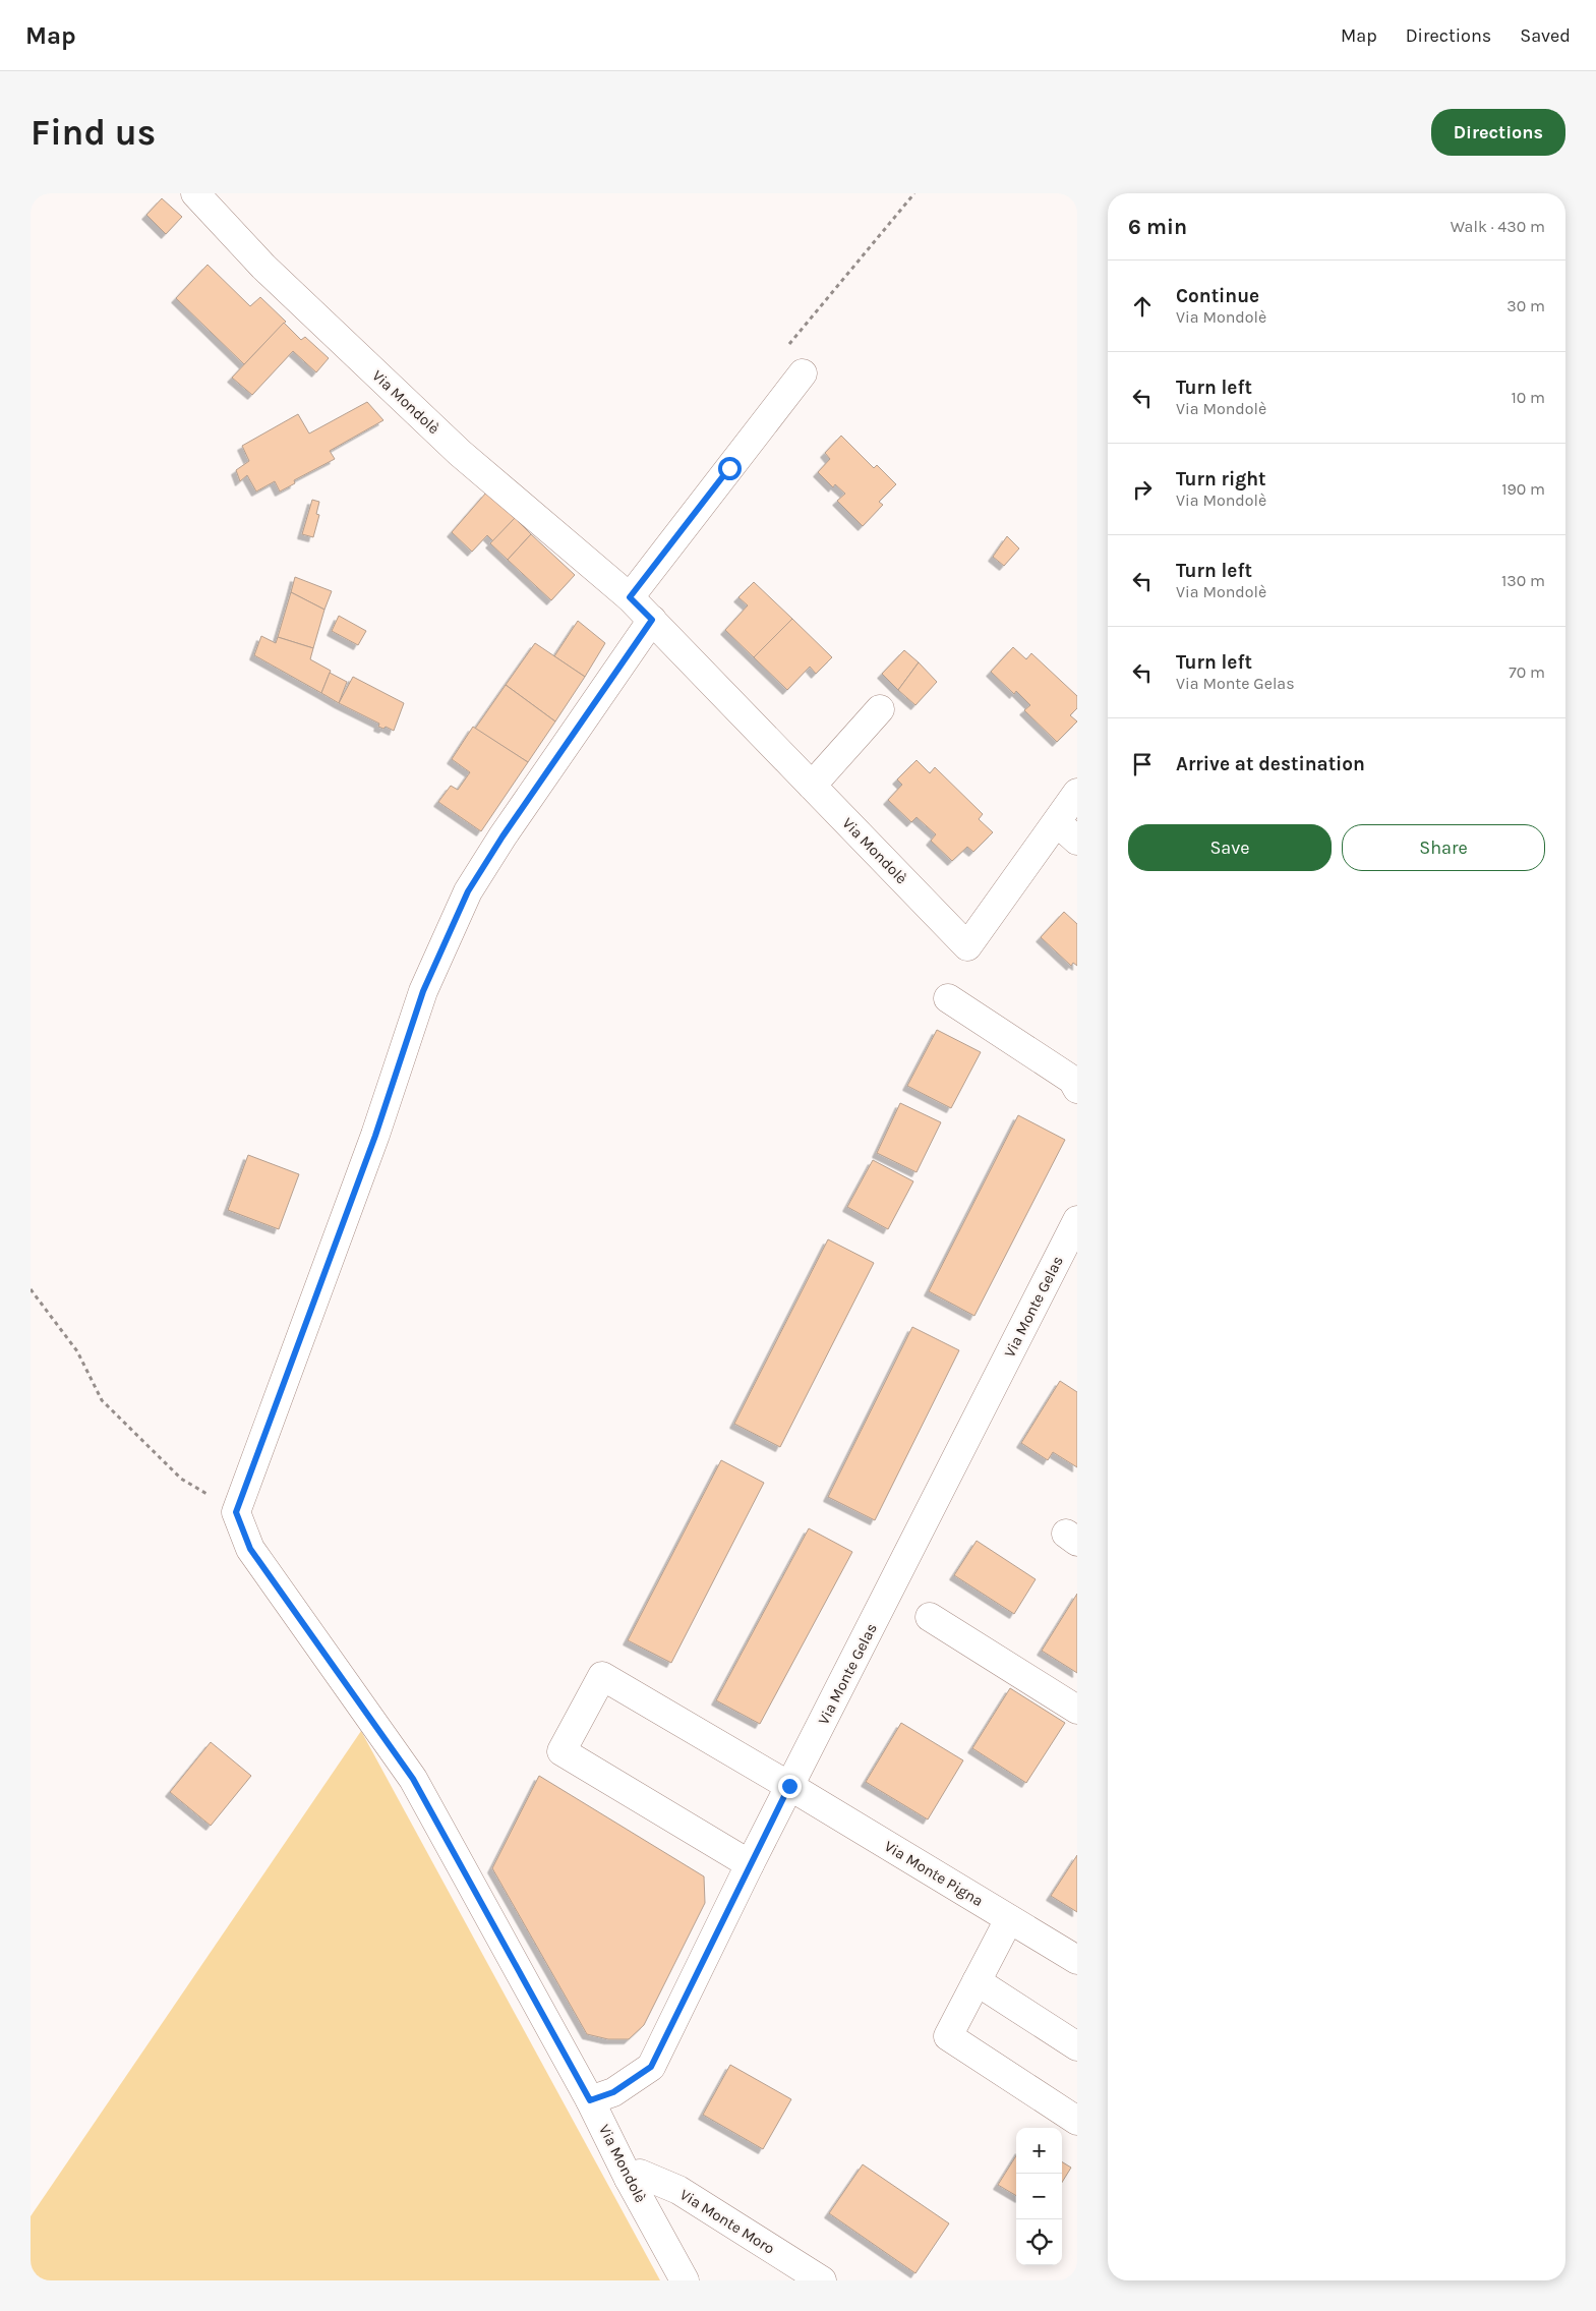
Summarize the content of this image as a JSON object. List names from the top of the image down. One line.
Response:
{"streets":{"street":["Via Mondolè","Via Monte Gelas","Via Monte Pigna","Via Monte Moro"]},"crossings":[["Via Mondolè","Via Monte Gelas"],["Via Mondolè","Via Monte Moro"],["Via Monte Gelas","Via Monte Pigna"]],"page":{"header":"Map","nav":["Map","Directions","Saved"],"buttons":["Directions",["Save","Share"]],"title":"Find us","heading":["6 min","Walk · 430 m"],"list":[["Continue","Via Mondolè","30 m"],["Turn left","Via Mondolè","10 m"],["Turn right","Via Mondolè","190 m"],["Turn left","Via Mondolè","130 m"],["Turn left","Via Monte Gelas","70 m"],"Arrive at destination"],"map_buttons":["+","−"]}}
